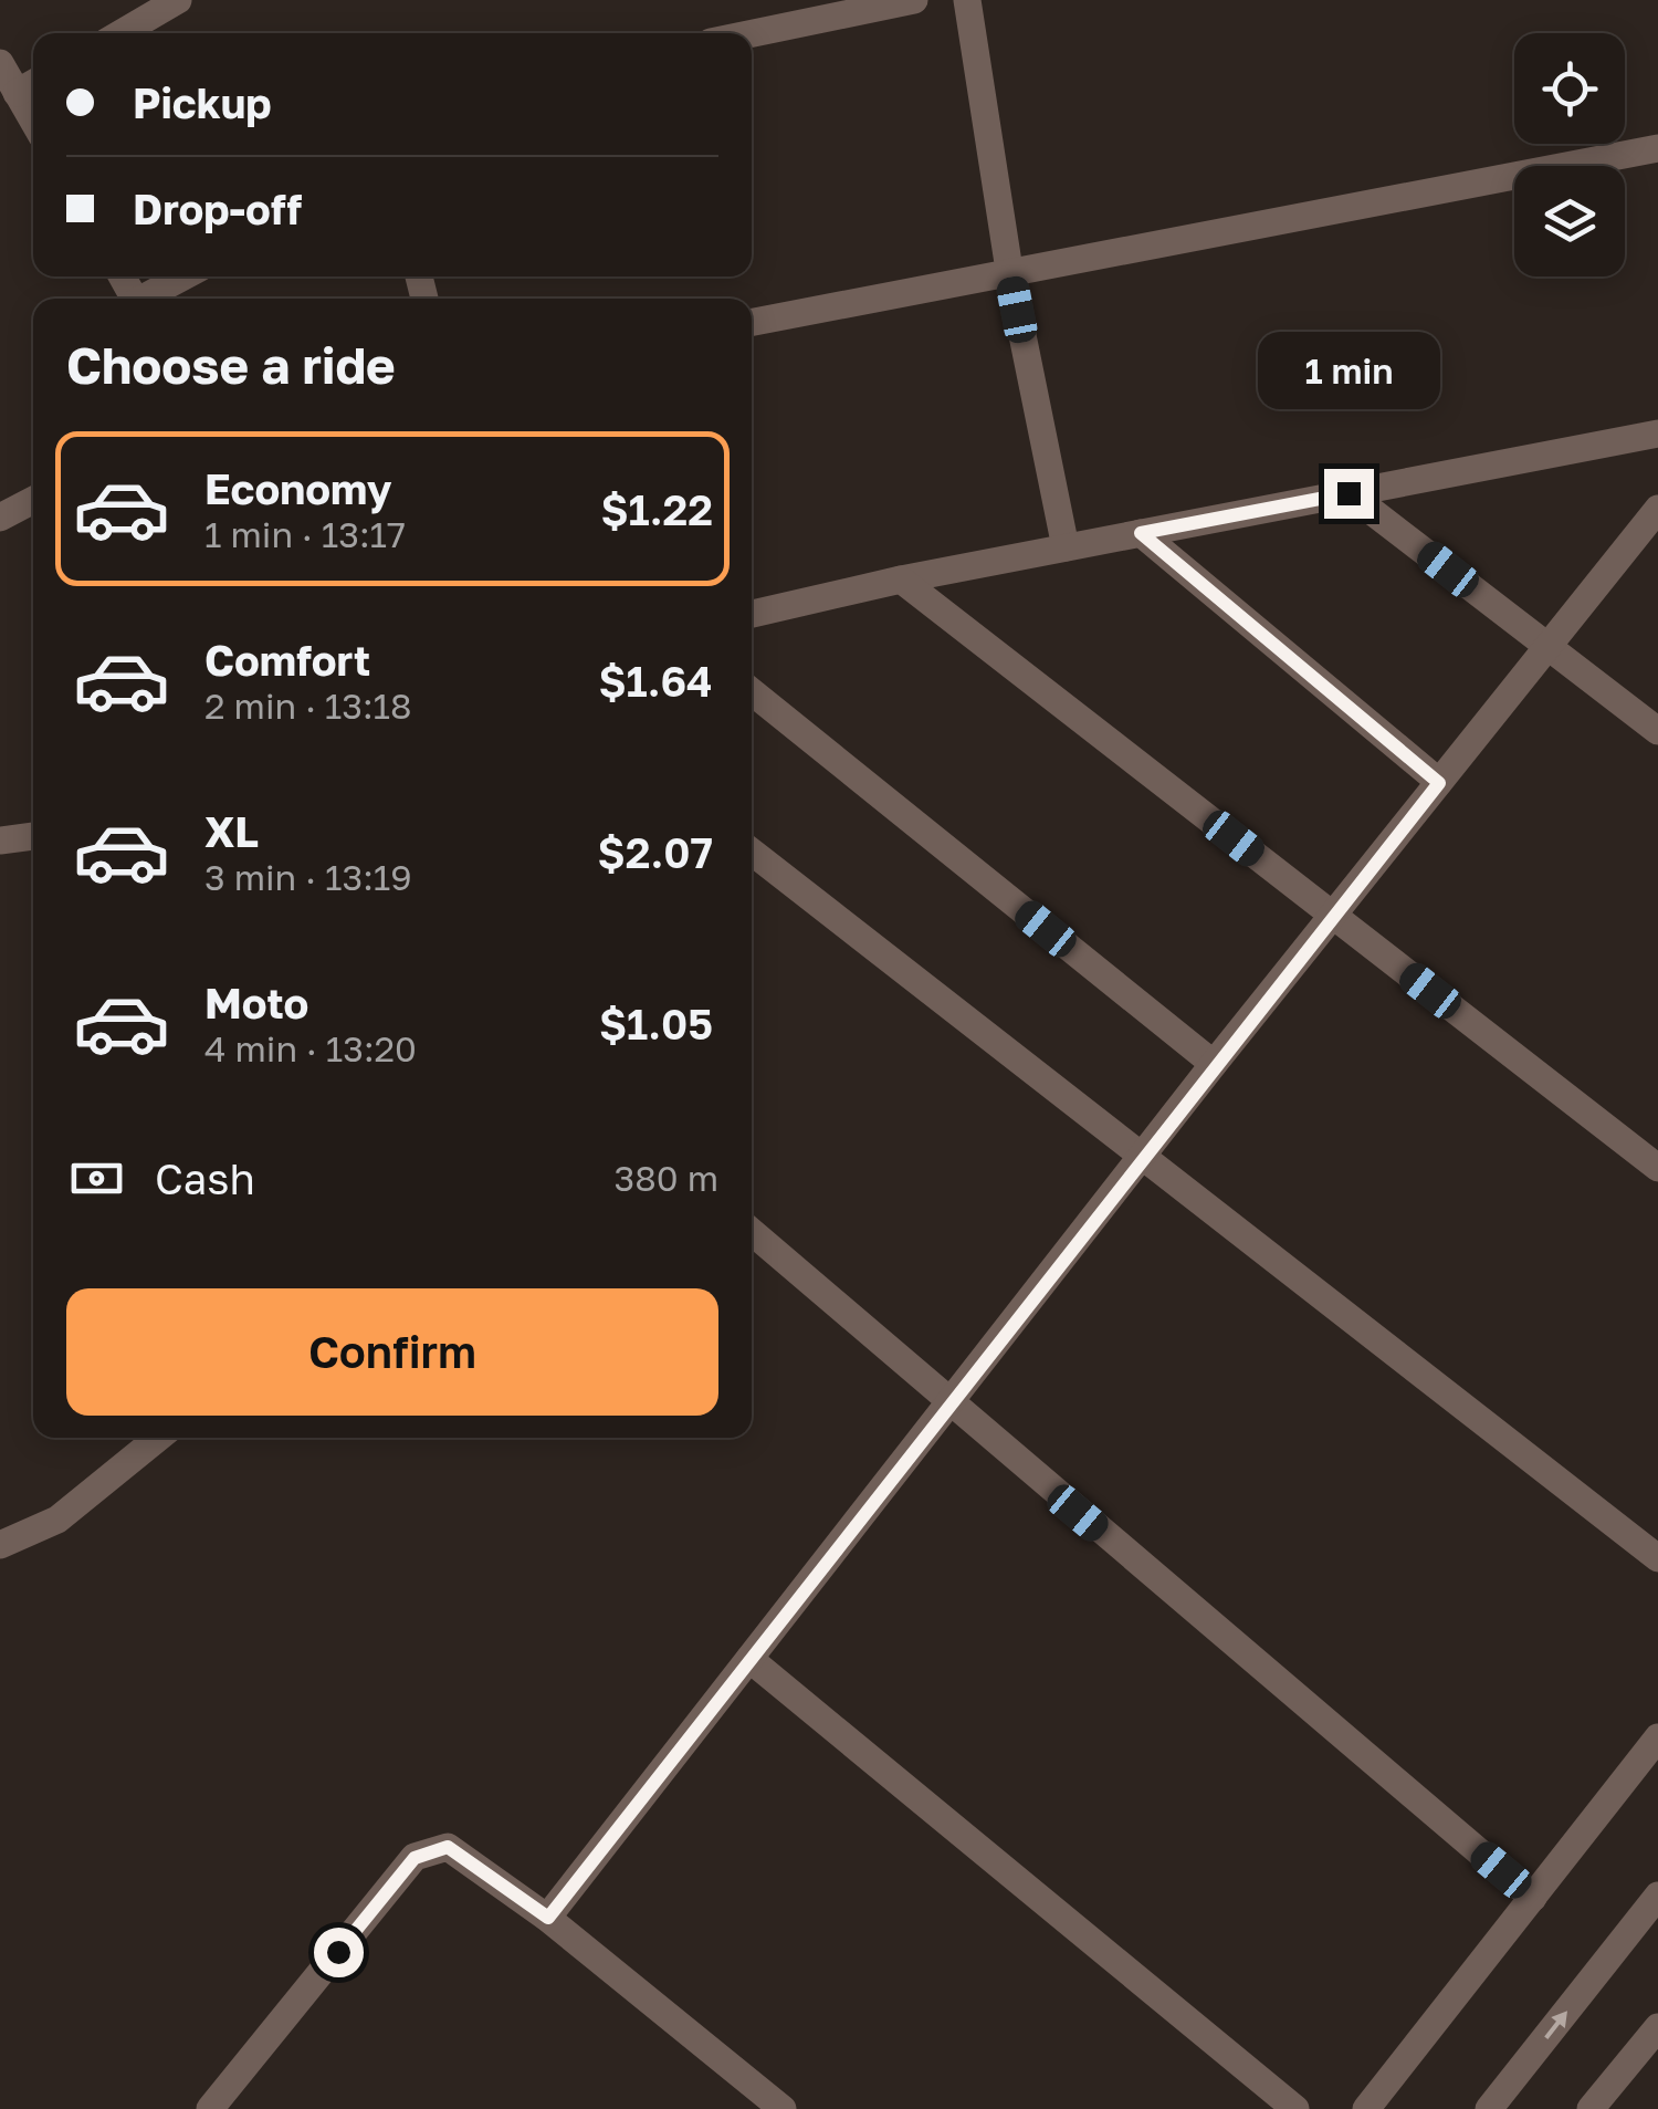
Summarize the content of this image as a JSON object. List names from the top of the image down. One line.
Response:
{"page":{"banner":["Pickup","Drop-off"],"heading":"Choose a ride","bubble":"1 min","list":[{"name":"Economy","note":"1 min · 13:17","value":"$1.22"},{"name":"Comfort","note":"2 min · 13:18","value":"$1.64"},{"name":"XL","note":"3 min · 13:19","value":"$2.07"},{"name":"Moto","note":"4 min · 13:20","value":"$1.05"}],"pay":["Cash","380 m"],"buttons":"Confirm"}}
